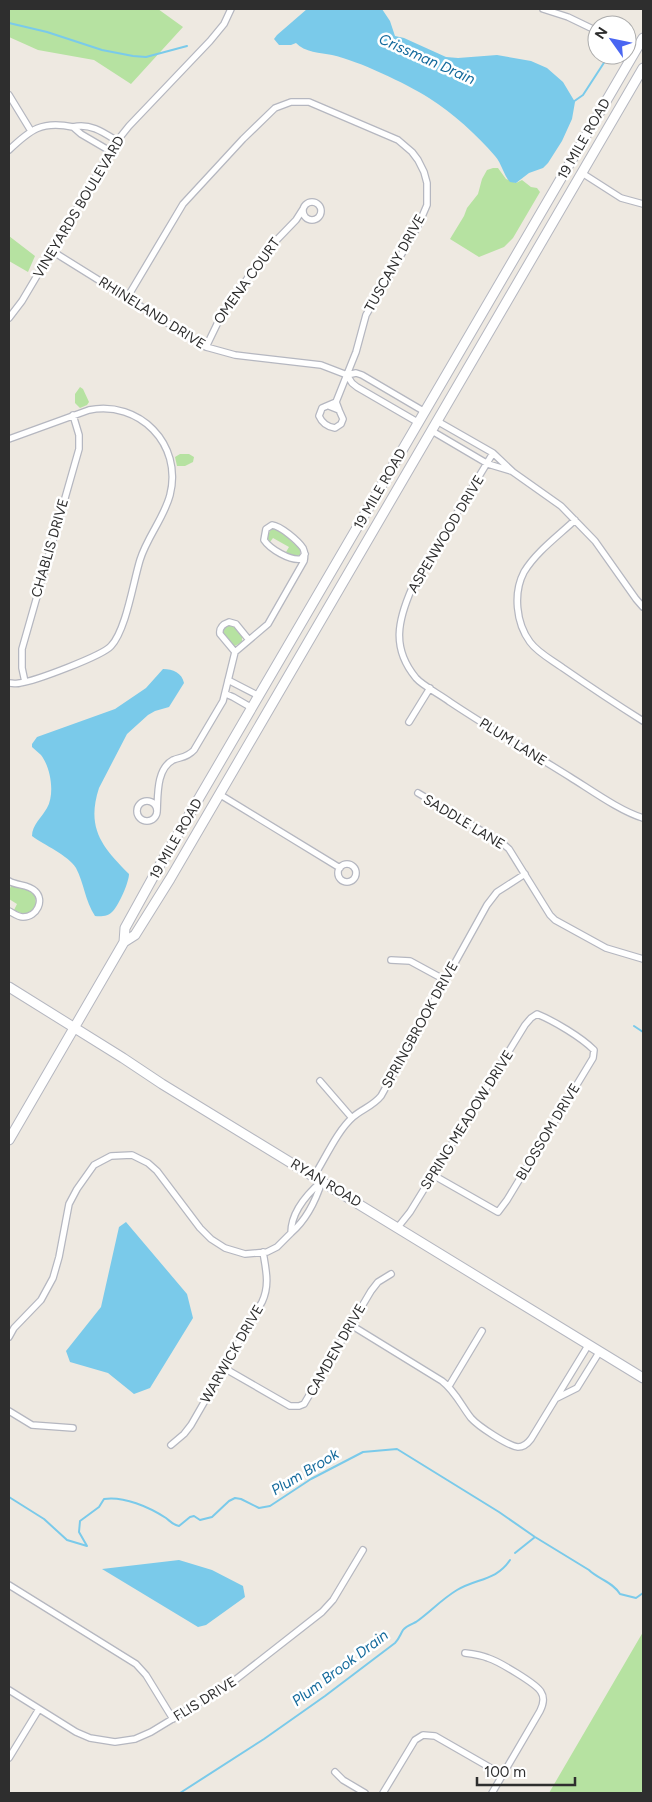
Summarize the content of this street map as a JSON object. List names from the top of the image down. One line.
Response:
{"streets":{"main road":["19 MILE ROAD","RYAN ROAD"],"street":["VINEYARDS BOULEVARD","TUSCANY DRIVE","OMENA COURT","RHINELAND DRIVE","ASPENWOOD DRIVE","CHABLIS DRIVE","PLUM LANE","SADDLE LANE","SPRINGBROOK DRIVE","SPRING MEADOW DRIVE","BLOSSOM DRIVE","CAMDEN DRIVE","WARWICK DRIVE","FLIS DRIVE"]},"crossings":[["19 MILE ROAD","RHINELAND DRIVE"],["19 MILE ROAD","RYAN ROAD"],["VINEYARDS BOULEVARD","RHINELAND DRIVE"],["TUSCANY DRIVE","RHINELAND DRIVE"],["OMENA COURT","RHINELAND DRIVE"],["ASPENWOOD DRIVE","PLUM LANE"],["SADDLE LANE","SPRINGBROOK DRIVE"],["SPRINGBROOK DRIVE","RYAN ROAD"],["SPRINGBROOK DRIVE","WARWICK DRIVE"],["SPRING MEADOW DRIVE","BLOSSOM DRIVE"],["SPRING MEADOW DRIVE","RYAN ROAD"],["CAMDEN DRIVE","WARWICK DRIVE"]],"water":["Crissman Drain","Plum Brook","Plum Brook Drain"],"scale_bar":"100 m","north":"top left"}
